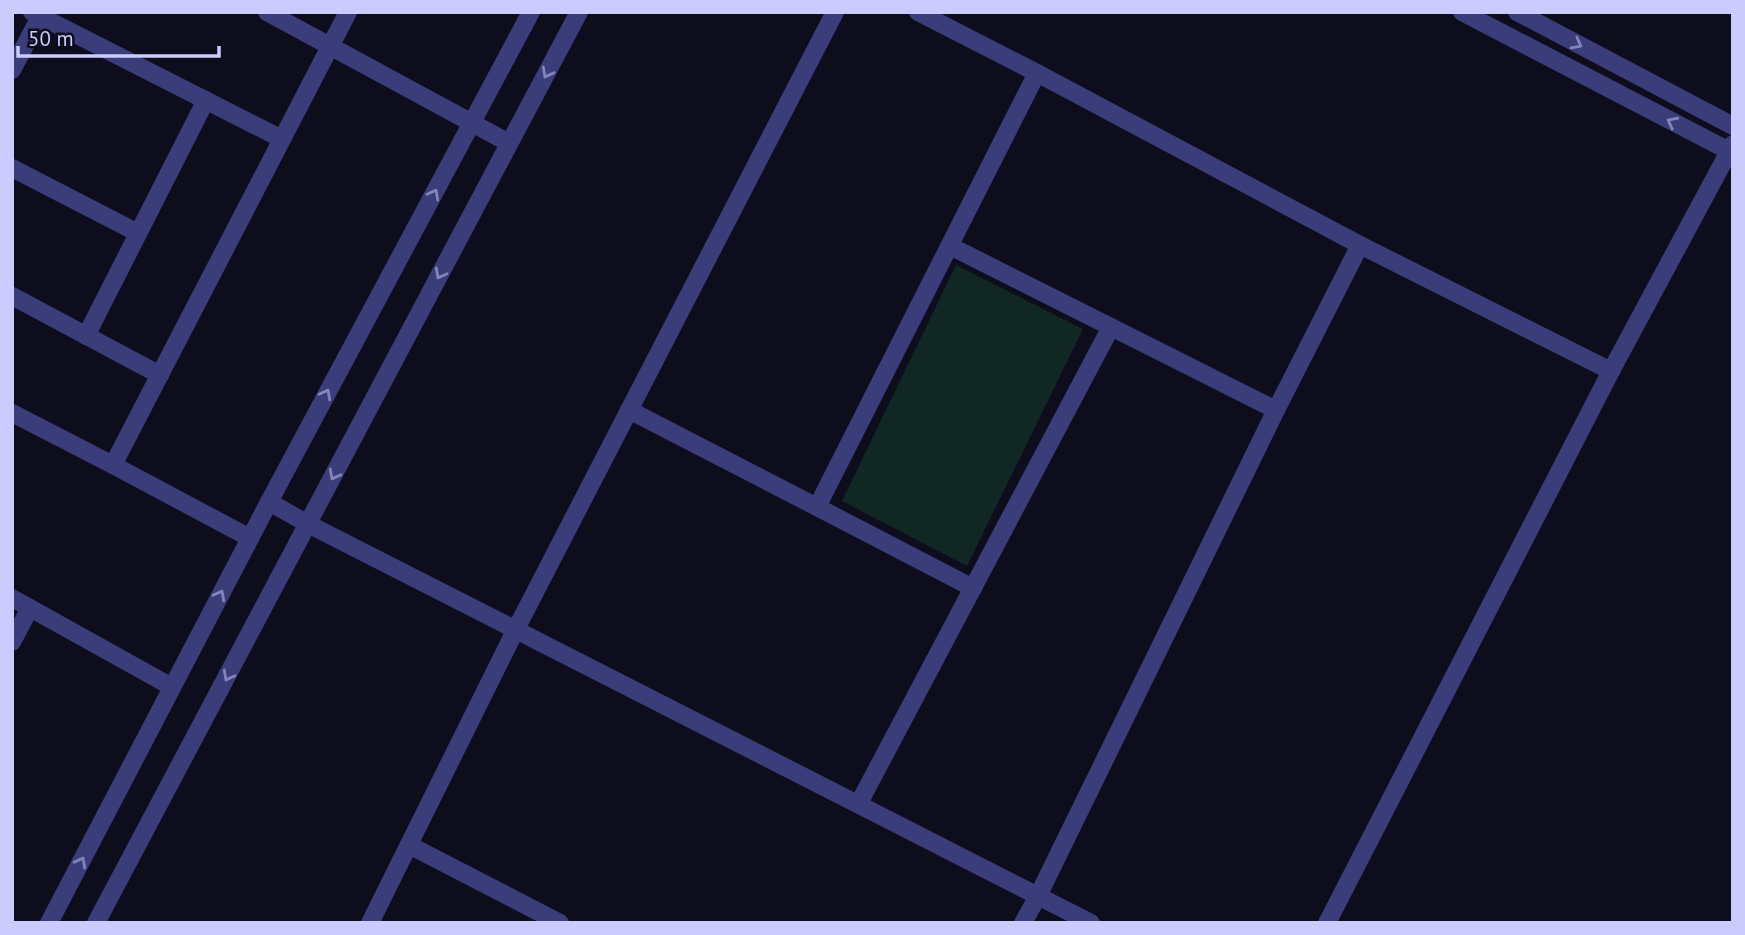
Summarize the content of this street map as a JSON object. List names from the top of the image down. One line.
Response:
{"scale_bar":"50 m"}
